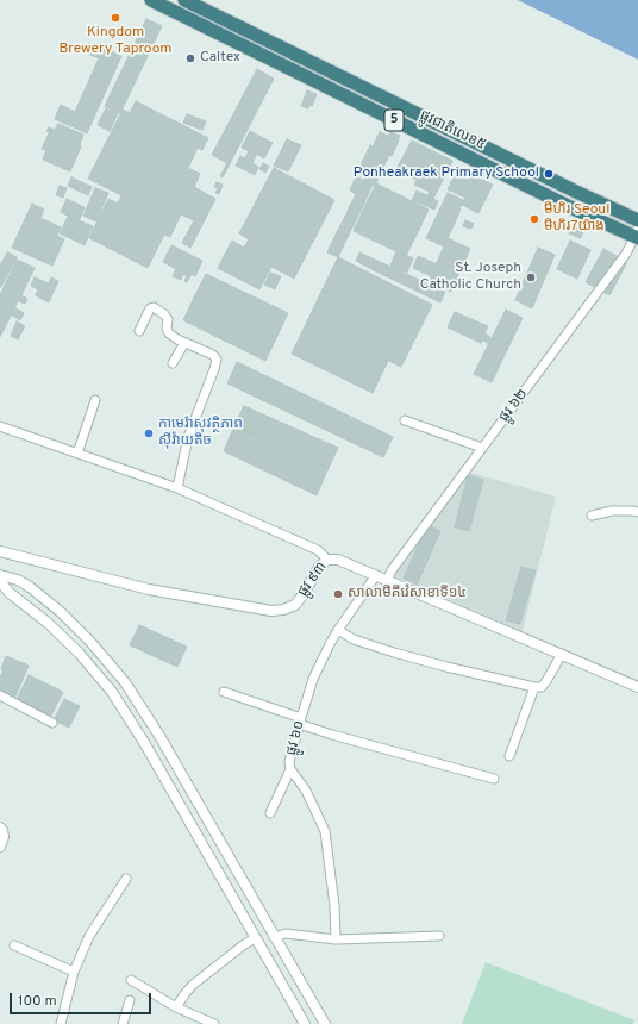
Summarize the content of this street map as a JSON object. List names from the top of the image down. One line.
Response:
{"streets":{"highway":["5","ផ្លូវជាតិលេខ៥"],"street":["ផ្លូវ ៦២","ផ្លូវ ៩៣","ផ្លូវ ៦០"]},"crossings":[["ផ្លូវជាតិលេខ៥","ផ្លូវ ៦២"],["ផ្លូវ ៦២","ផ្លូវ ៩៣"],["ផ្លូវ ៩៣","ផ្លូវ ៦០"]],"places":["Kingdom Brewery Taproom","Caltex","Ponheakraek Primary School","មីហិរ Seoul មីហិរ7យ៉ាង","St. Joseph Catholic Church","កាមេរ៉ាសុវត្ថិភាព ស៊ីវ៉ាយតិច","សាលាមីគីវ៉េសាខាទី១៤"],"scale_bar":"100 m"}
